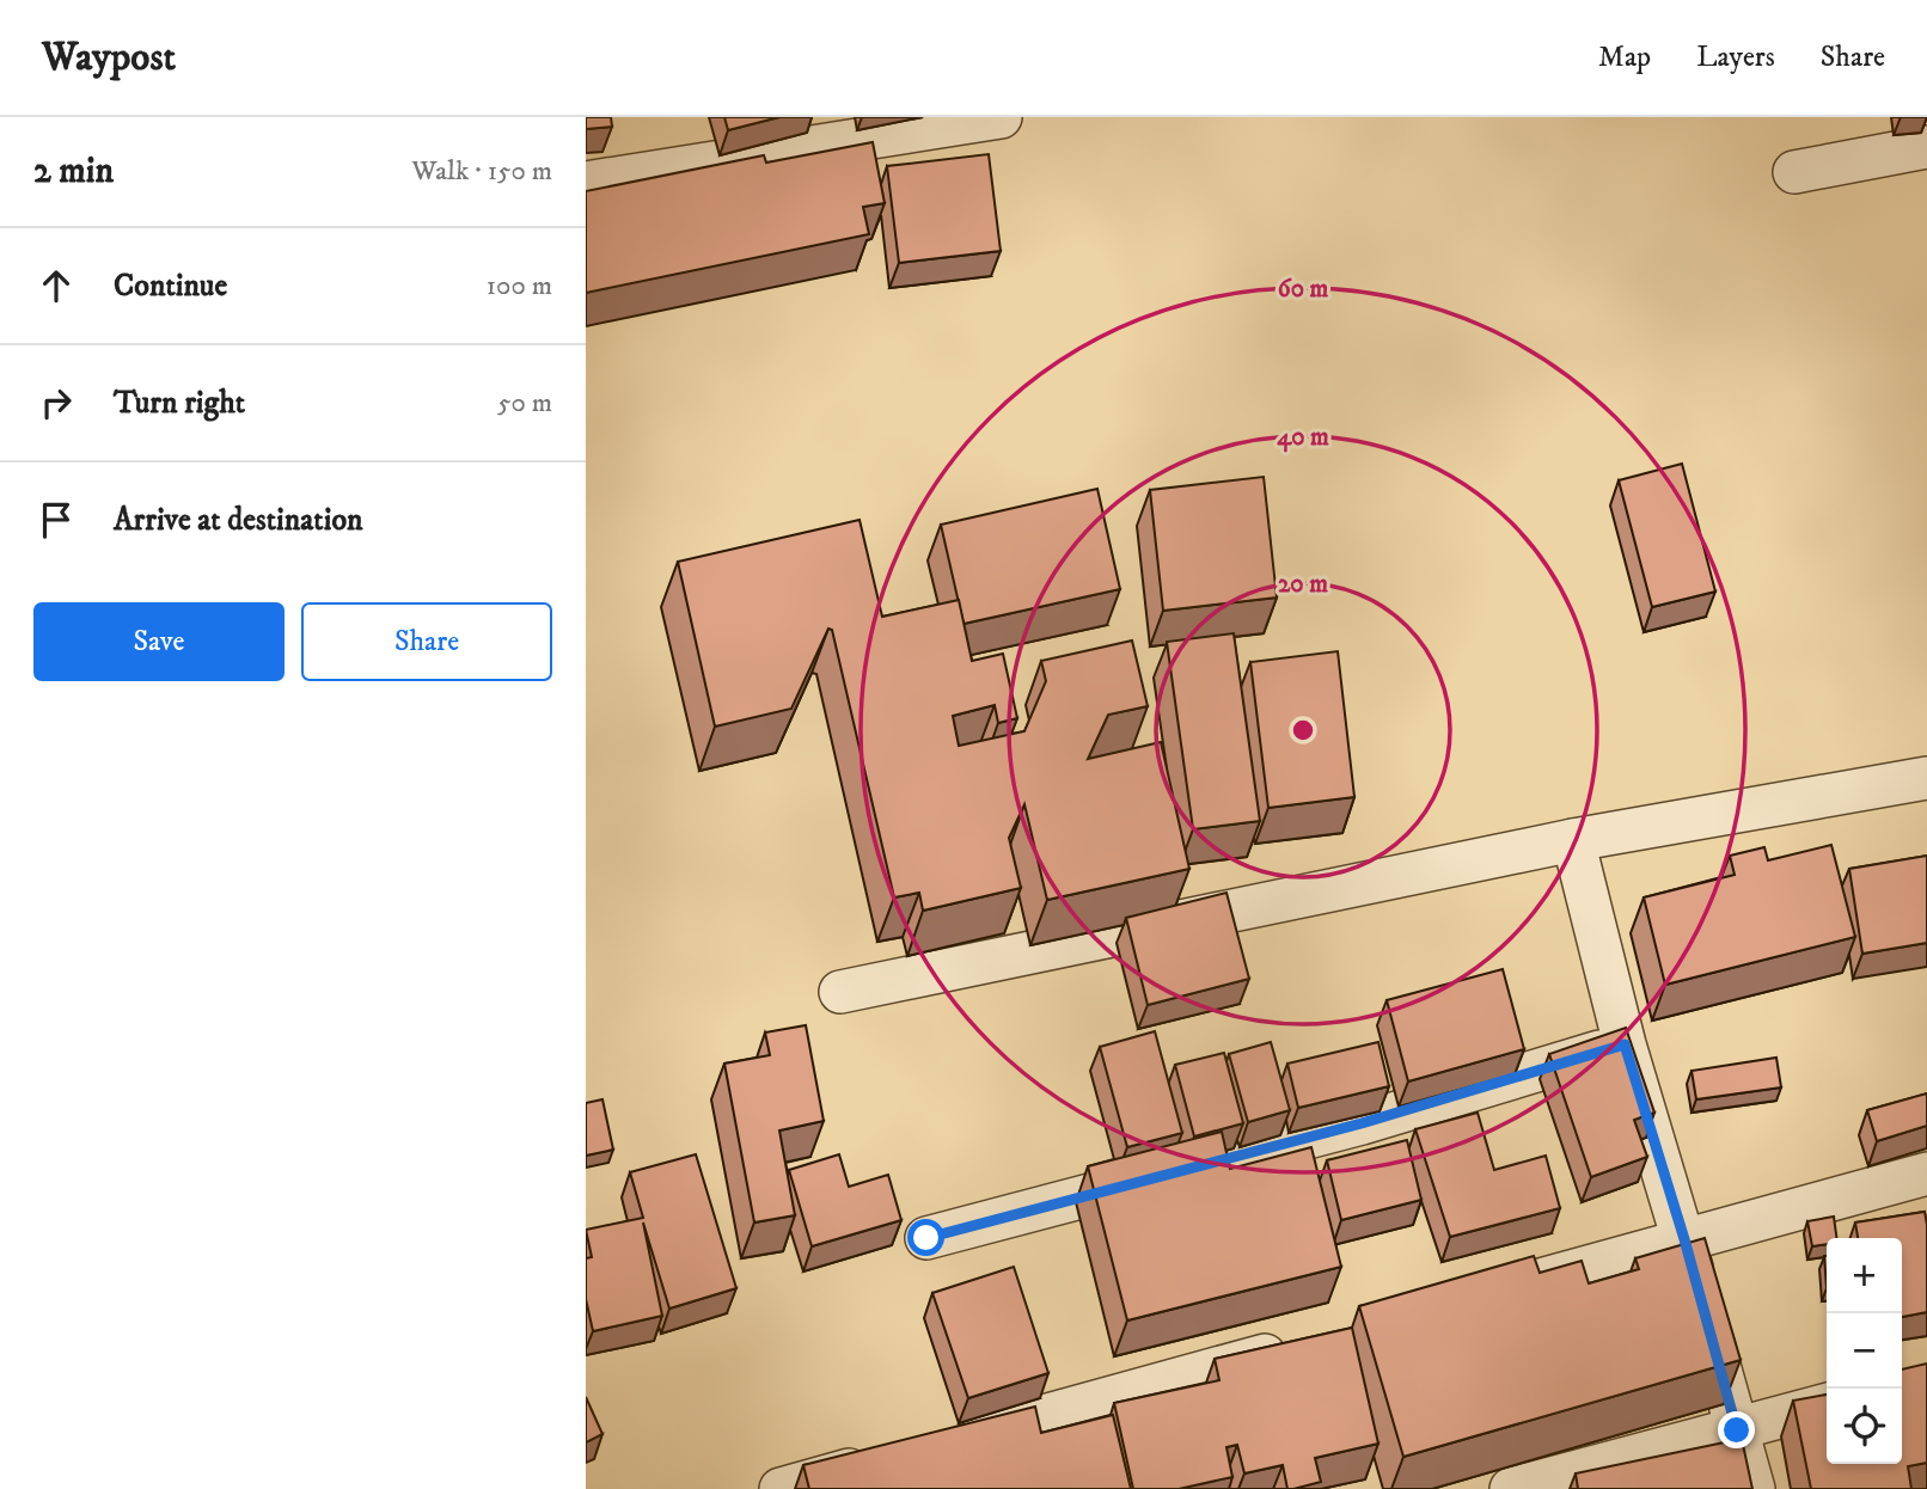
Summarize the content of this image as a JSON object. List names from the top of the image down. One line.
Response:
{"page":{"header":"Waypost","nav":["Map","Layers","Share"],"heading":["2 min","Walk · 150 m"],"list":[["Continue","100 m"],["Turn right","50 m"],"Arrive at destination"],"buttons":["Save","Share"],"map_buttons":["+","−"]},"rings":["60 m","40 m","20 m"]}
